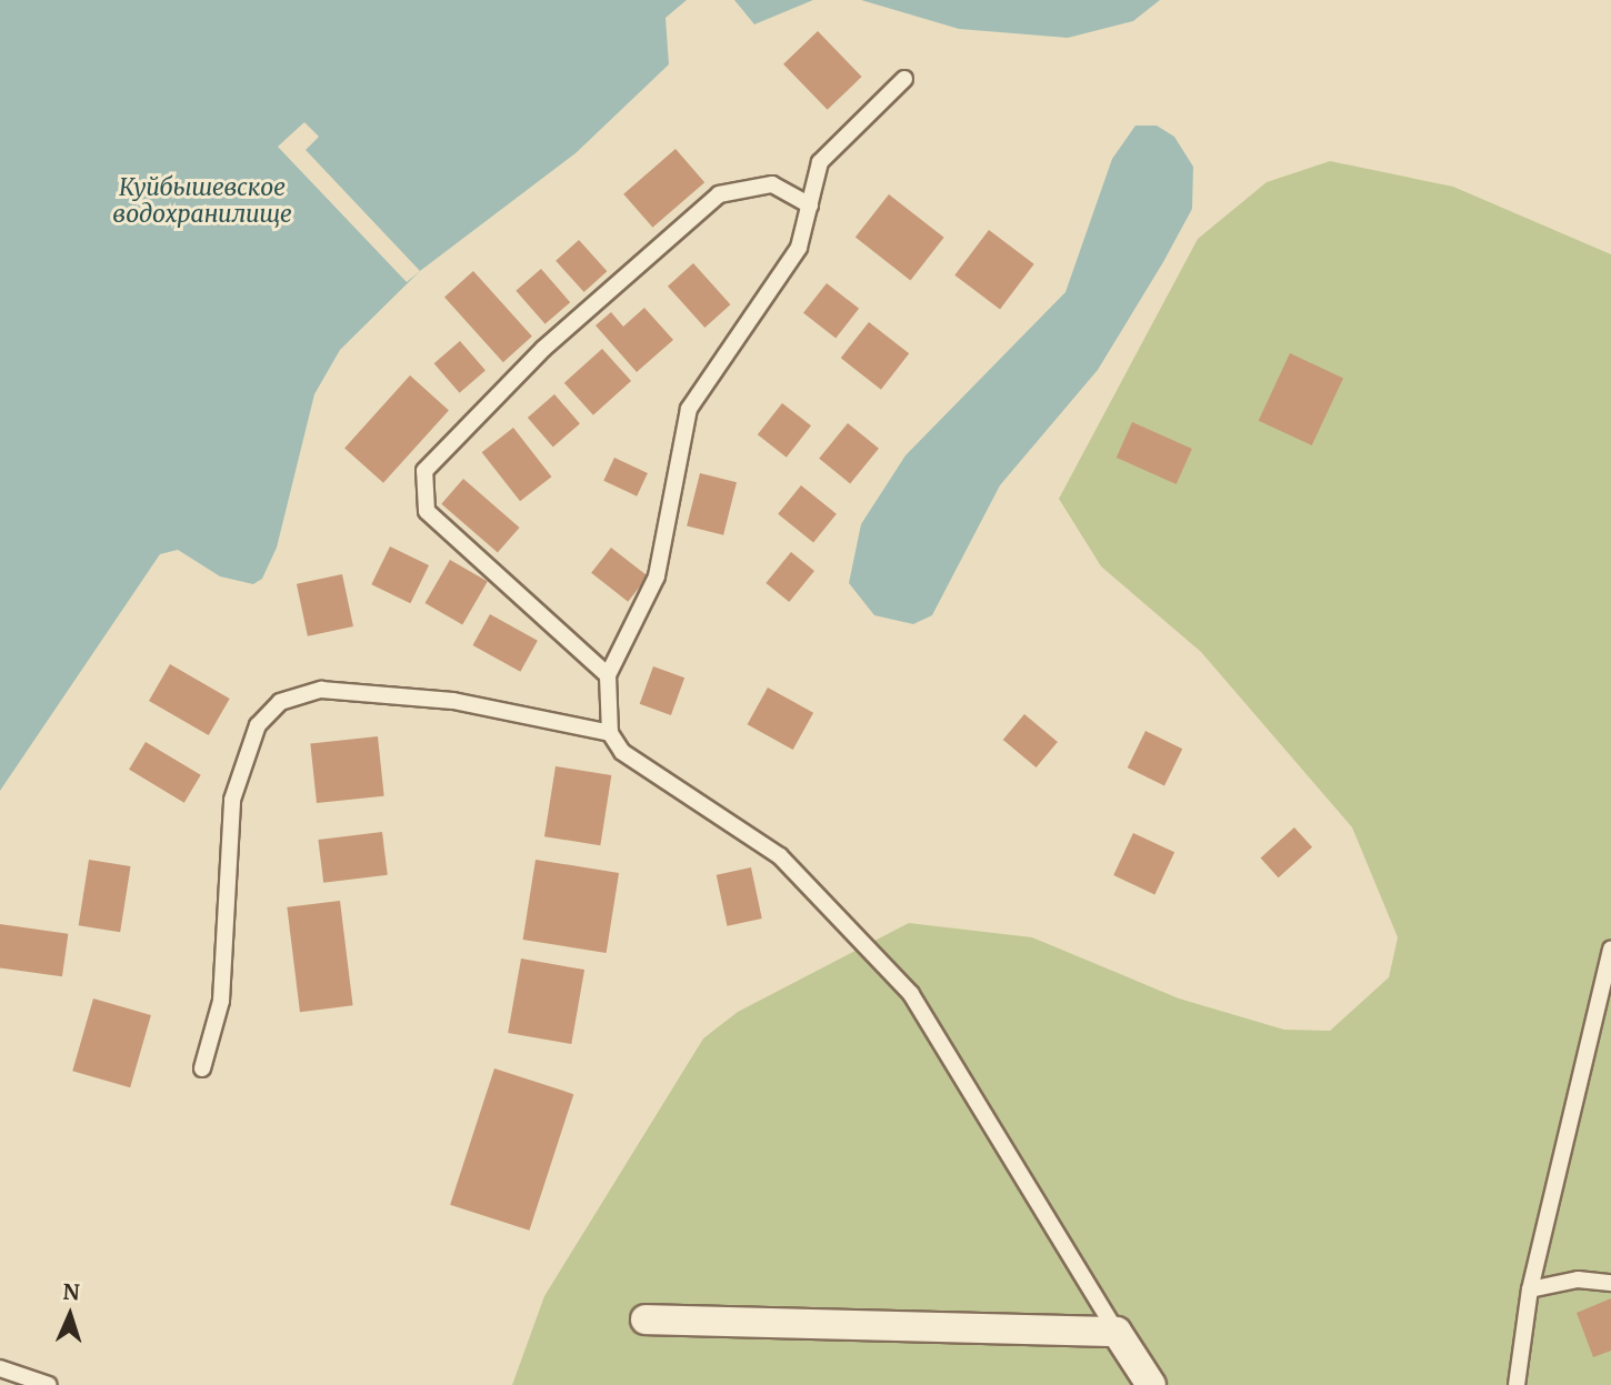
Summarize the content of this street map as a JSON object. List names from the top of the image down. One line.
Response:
{"water":["Куйбышевское водохранилище"],"north":"top"}
